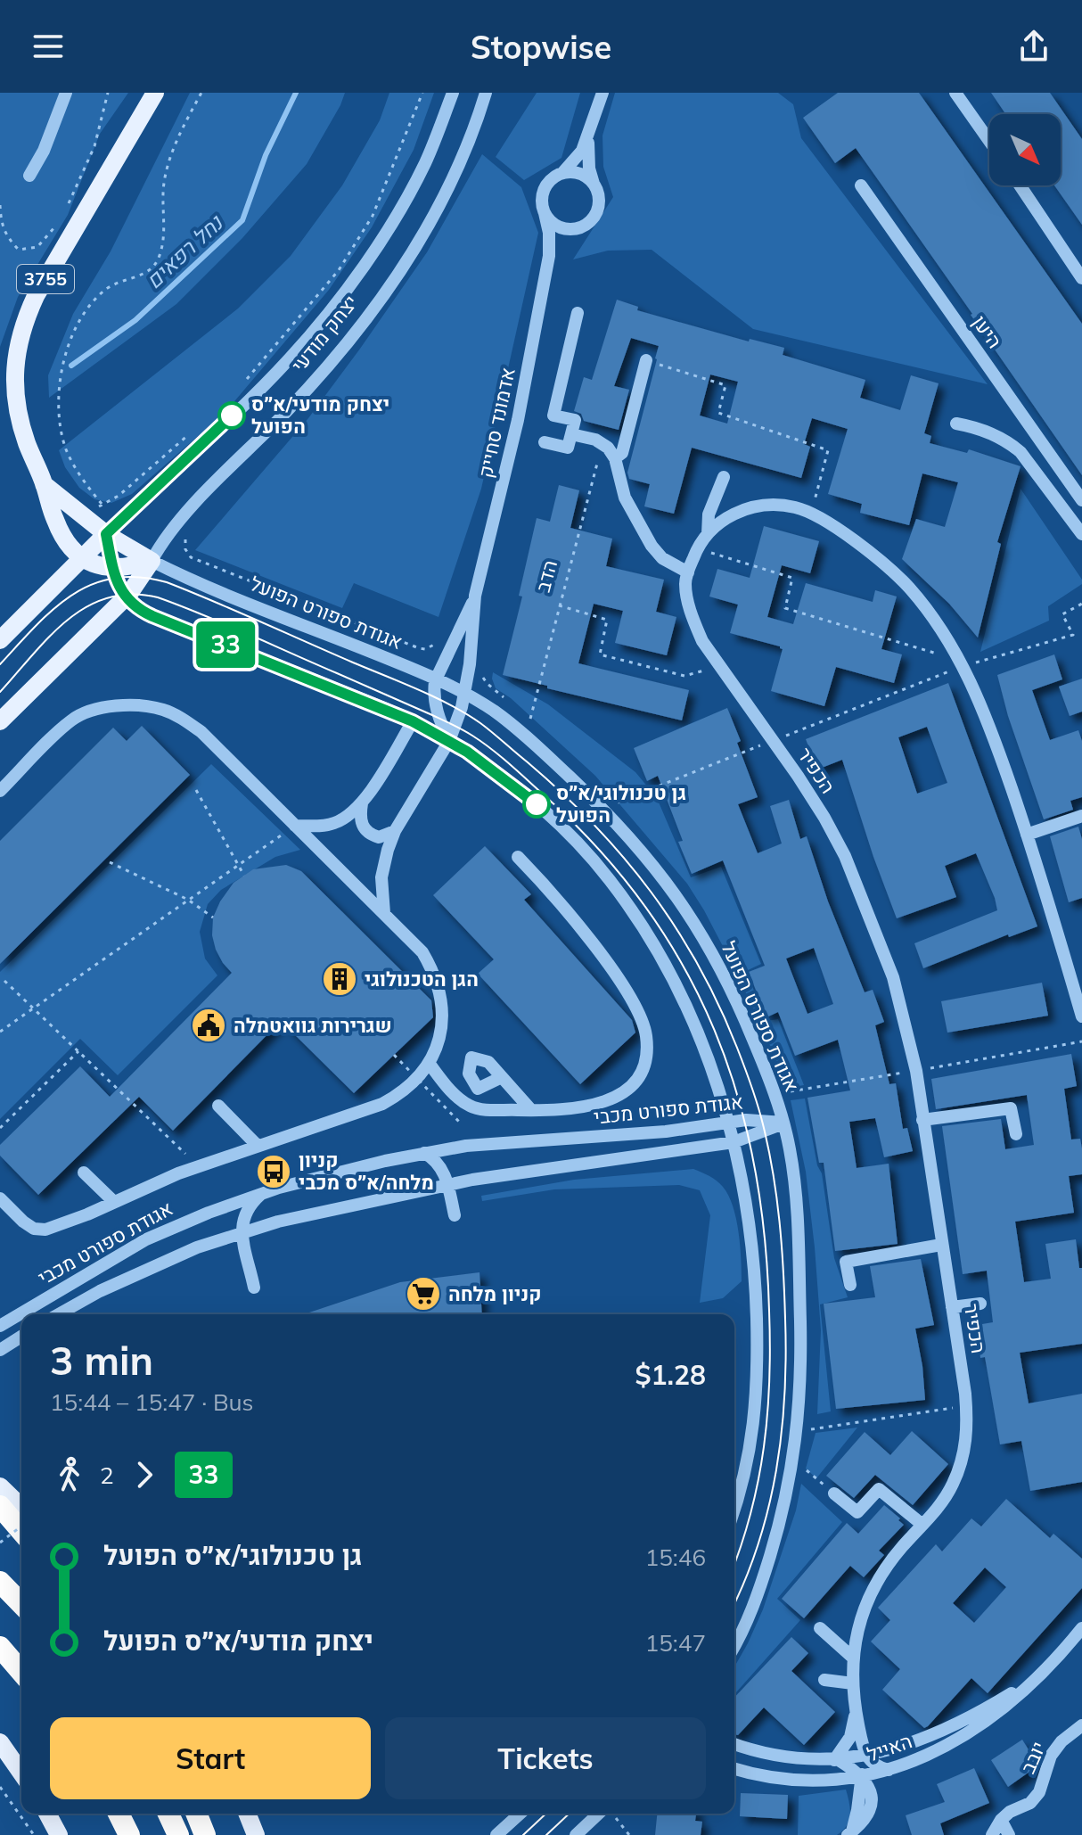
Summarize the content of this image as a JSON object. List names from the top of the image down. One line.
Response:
{"streets":{"main road":["3755","יצחק מודעי"],"street":["היען","אדמונד סחייק","אגודת ספורט הפועל","הכפיר","אגודת ספורט מכבי","האייל","יובב"],"path":["הדב"]},"crossings":[["3755","יצחק מודעי"],["3755","אגודת ספורט הפועל"],["יצחק מודעי","אגודת ספורט הפועל"],["אדמונד סחייק","אגודת ספורט הפועל"],["אגודת ספורט הפועל","אגודת ספורט מכבי"],["הכפיר","האייל"]],"water":["נחל רפאים"],"places":{"other":["יצחק מודעי/א״ס הפועל","גן טכנולוגי/א״ס הפועל"],"building":["הגן הטכנולוגי"],"public building":["שגרירות גוואטמלה"],"bus stop":["קניון מלחה/א״ס מכבי"],"supermarket":["קניון מלחה"]},"lines":["bus line 33"],"north":"bottom right","page":{"header":"Stopwise","on_map":"33","heading":["3 min","15:44 – 15:47 · Bus","$1.28"],"legs":["2","33"],"list":[{"name":"גן טכנולוגי/א״ס הפועל","value":"15:46"},{"name":"יצחק מודעי/א״ס הפועל","value":"15:47"}],"buttons":["Start","Tickets"]}}
